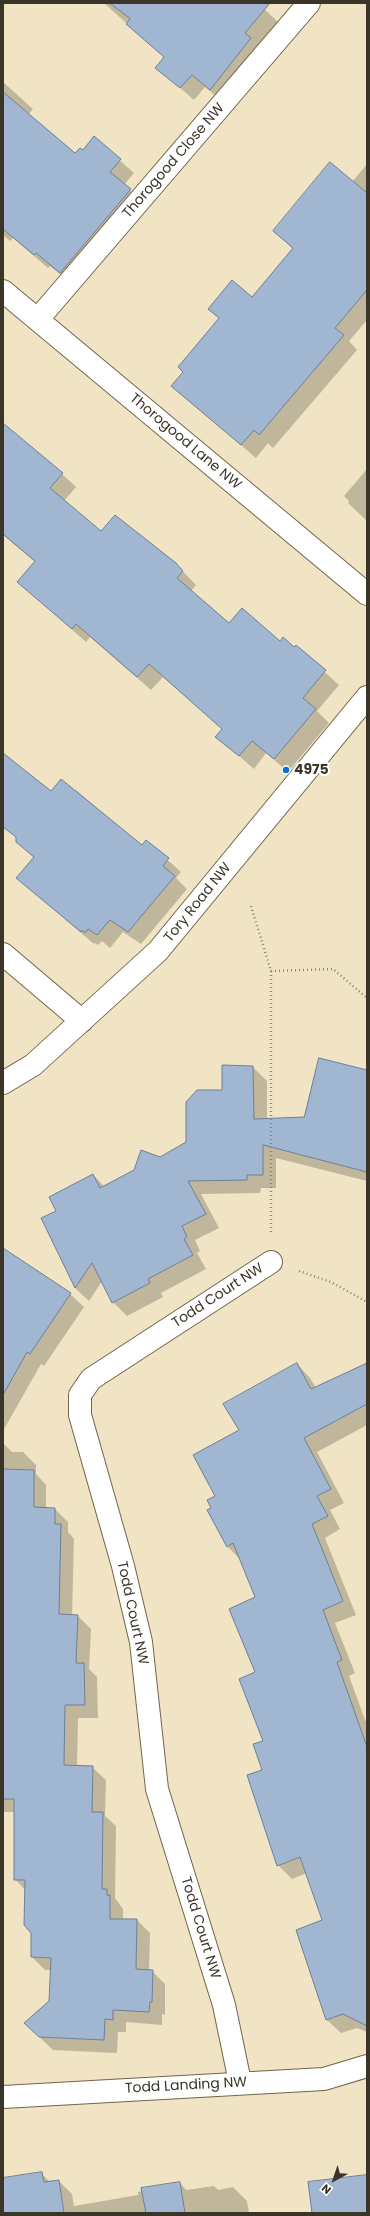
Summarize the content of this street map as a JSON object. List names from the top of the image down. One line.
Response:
{"streets":{"street":["Thorogood Close NW","Thorogood Lane NW","Tory Road NW","Todd Court NW","Todd Landing NW"]},"crossings":[["Thorogood Close NW","Thorogood Lane NW"],["Todd Court NW","Todd Landing NW"]],"places":["4975"],"north":"bottom left"}
